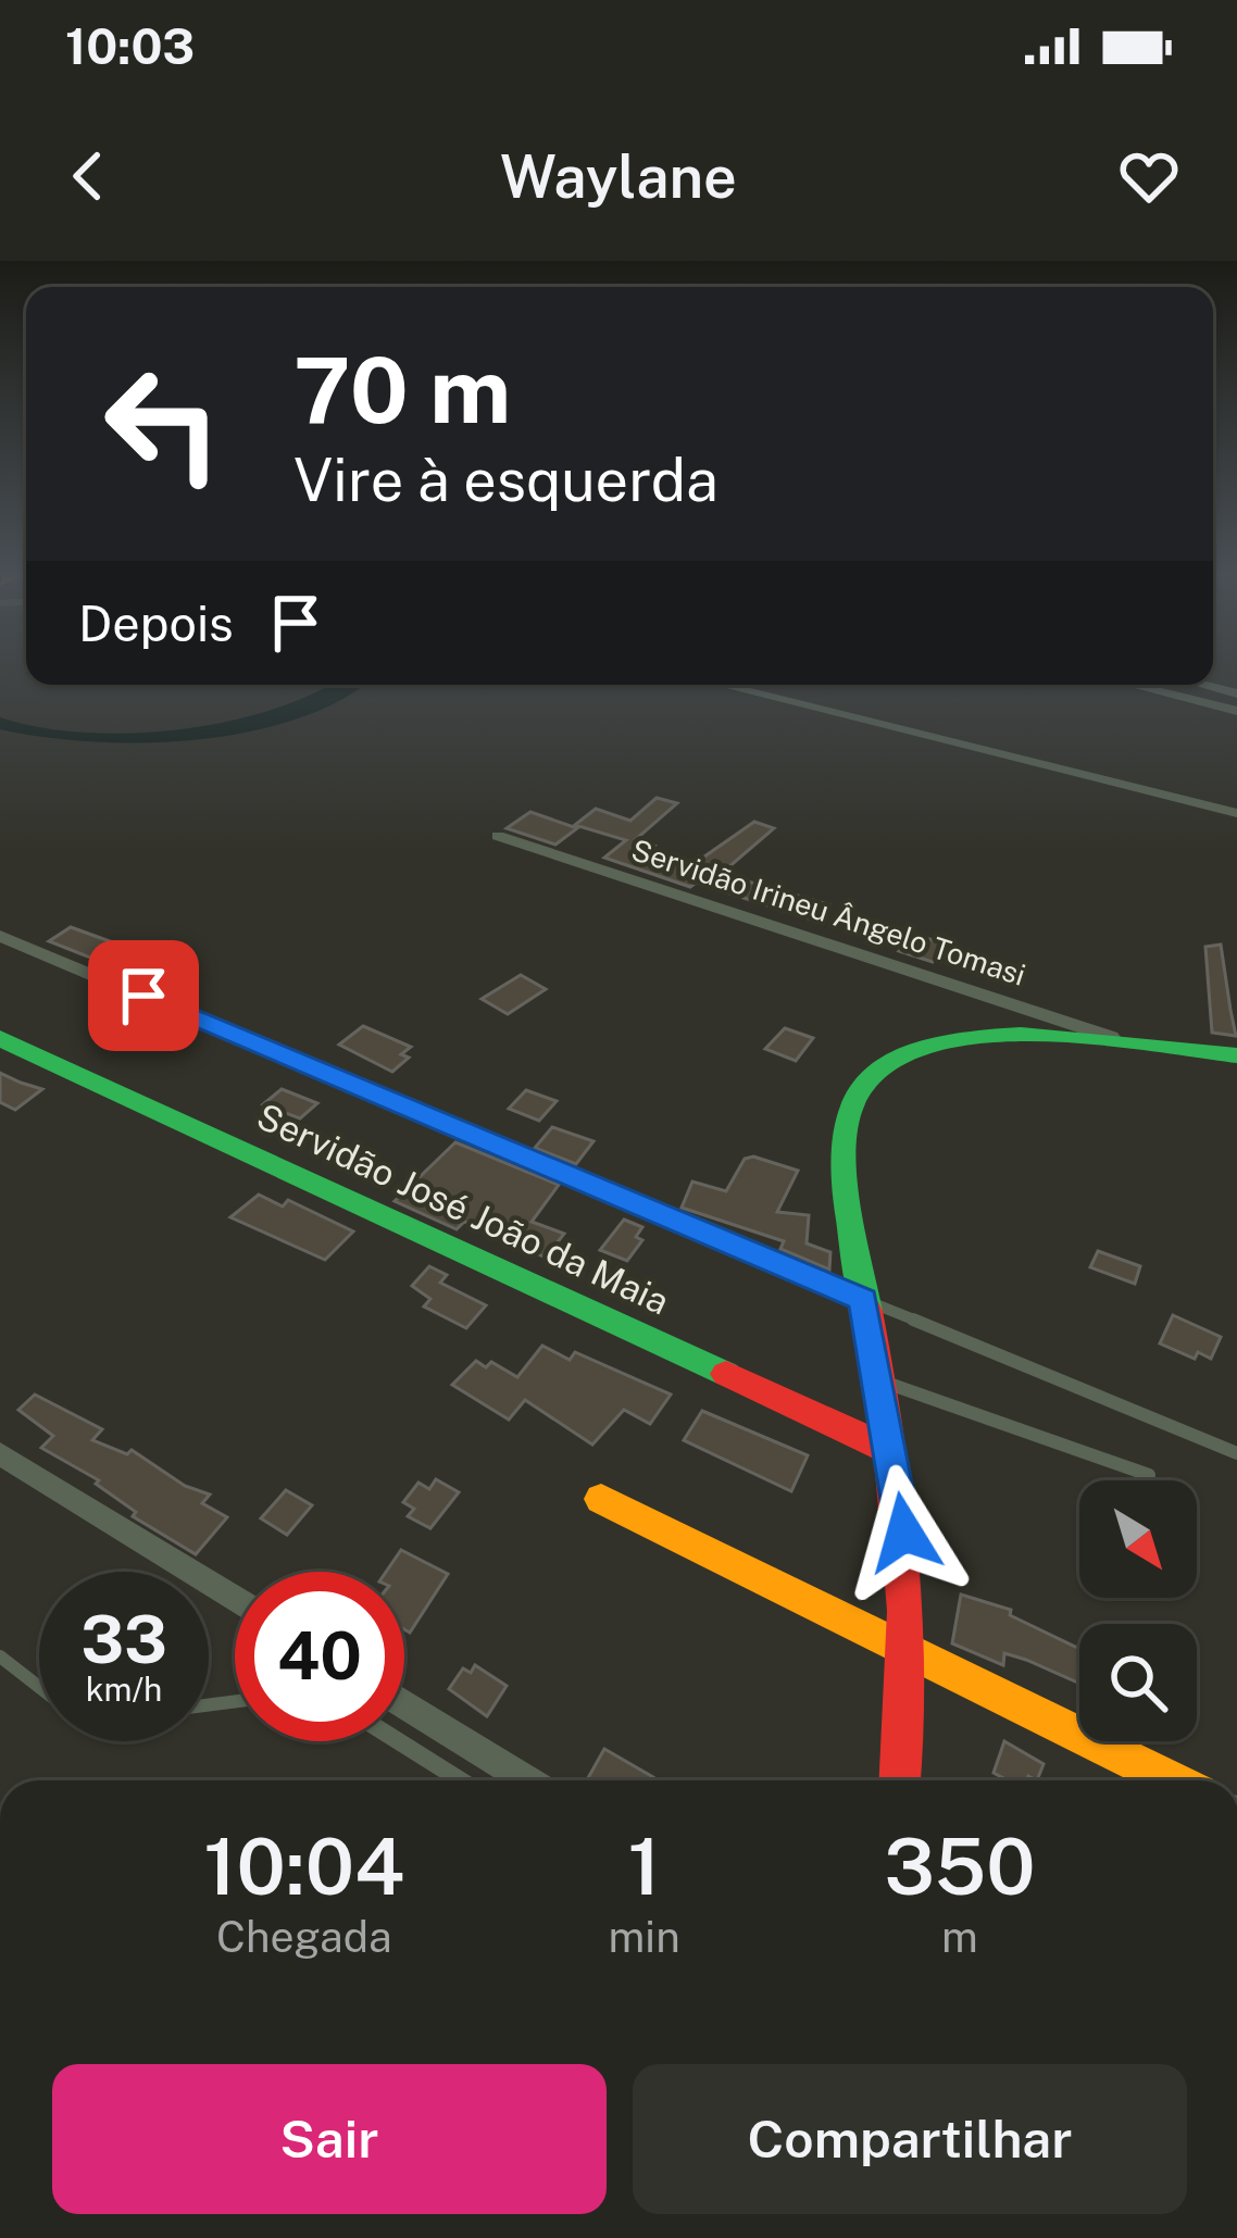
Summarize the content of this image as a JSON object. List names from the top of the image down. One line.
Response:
{"streets":{"street":["Servidão Irineu Ângelo Tomasi","Servidão José João da Maia"]},"north":"bottom right","page":{"status":"10:03","header":"Waylane","turn":["70 m","Vire à esquerda"],"then":"Depois","speed":"33 km/h","limit":"40","eta":["10:04","Chegada","1","min","350","m"],"buttons":["Sair","Compartilhar"]}}
